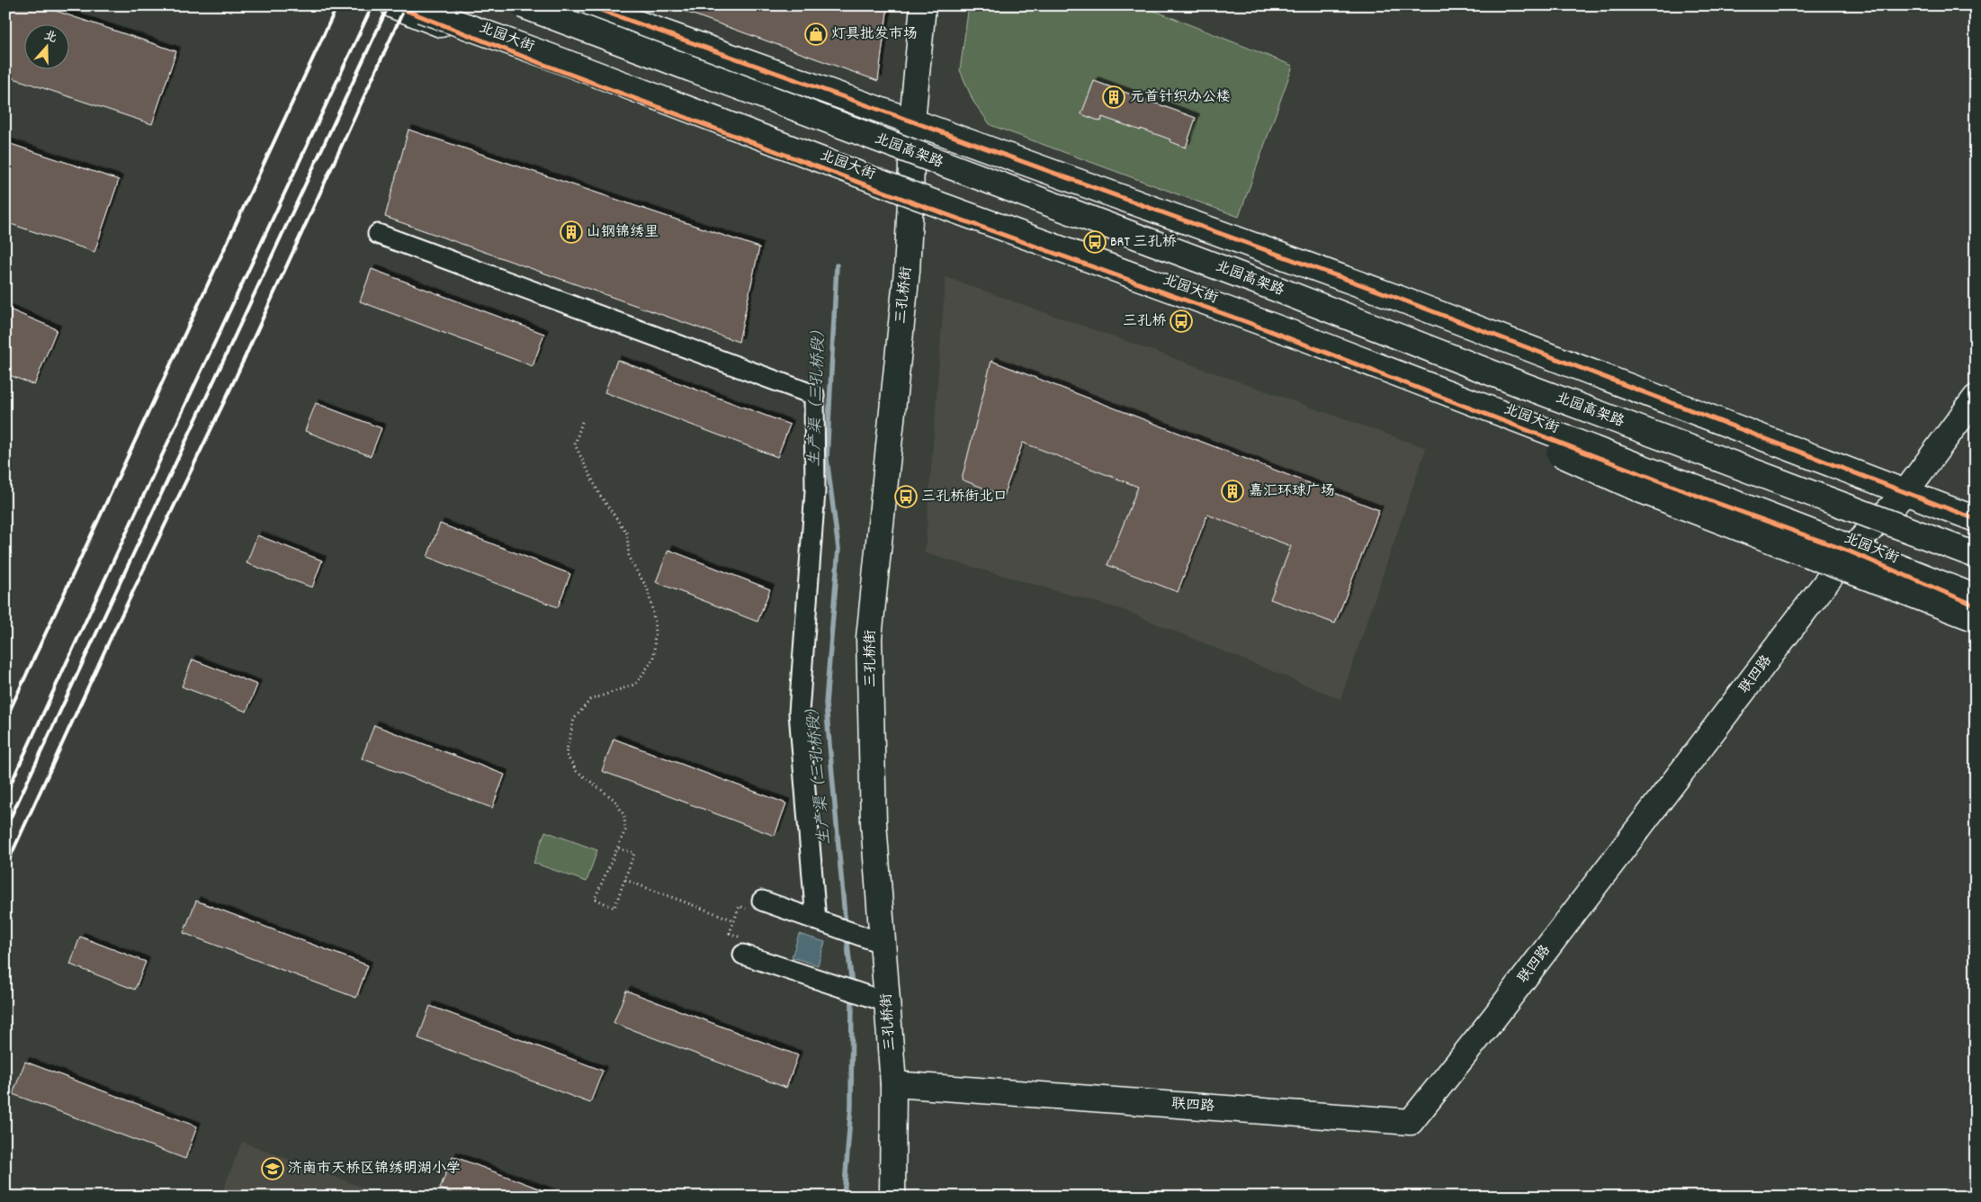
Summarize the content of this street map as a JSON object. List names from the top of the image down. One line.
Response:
{"streets":{"main road":["北园大街","北园高架路","三孔桥街","联四路"]},"crossings":[["北园大街","三孔桥街"],["北园大街","联四路"],["三孔桥街","联四路"]],"water":["生产渠（三孔桥段）"],"places":{"shop":["灯具批发市场"],"building":["元首针织办公楼","山钢锦绣里","嘉汇环球广场"],"bus stop":["BRT 三孔桥","三孔桥","三孔桥街北口"],"school or university":["济南市天桥区锦绣明湖小学"]},"north":"top"}
